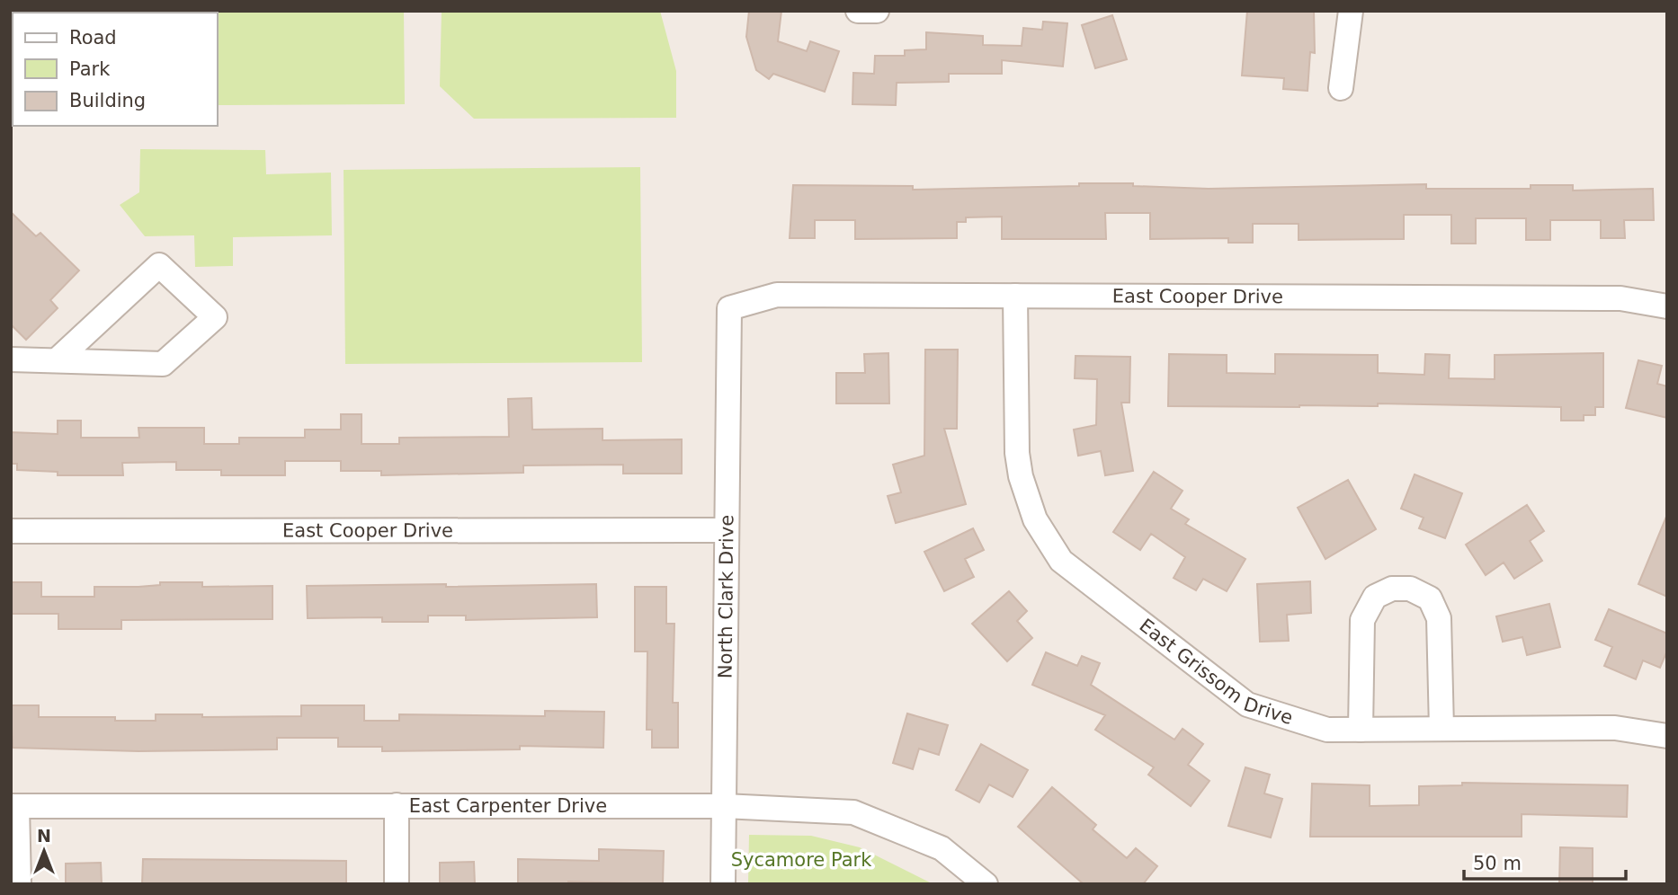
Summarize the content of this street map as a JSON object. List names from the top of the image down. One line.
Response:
{"streets":{"street":["East Cooper Drive","North Clark Drive","East Grissom Drive","East Carpenter Drive"]},"crossings":[["East Cooper Drive","North Clark Drive"],["East Cooper Drive","East Grissom Drive"],["North Clark Drive","East Carpenter Drive"]],"parks":["Sycamore Park"],"legend":["Road","Park","Building"],"scale_bar":"50 m","north":"top"}
